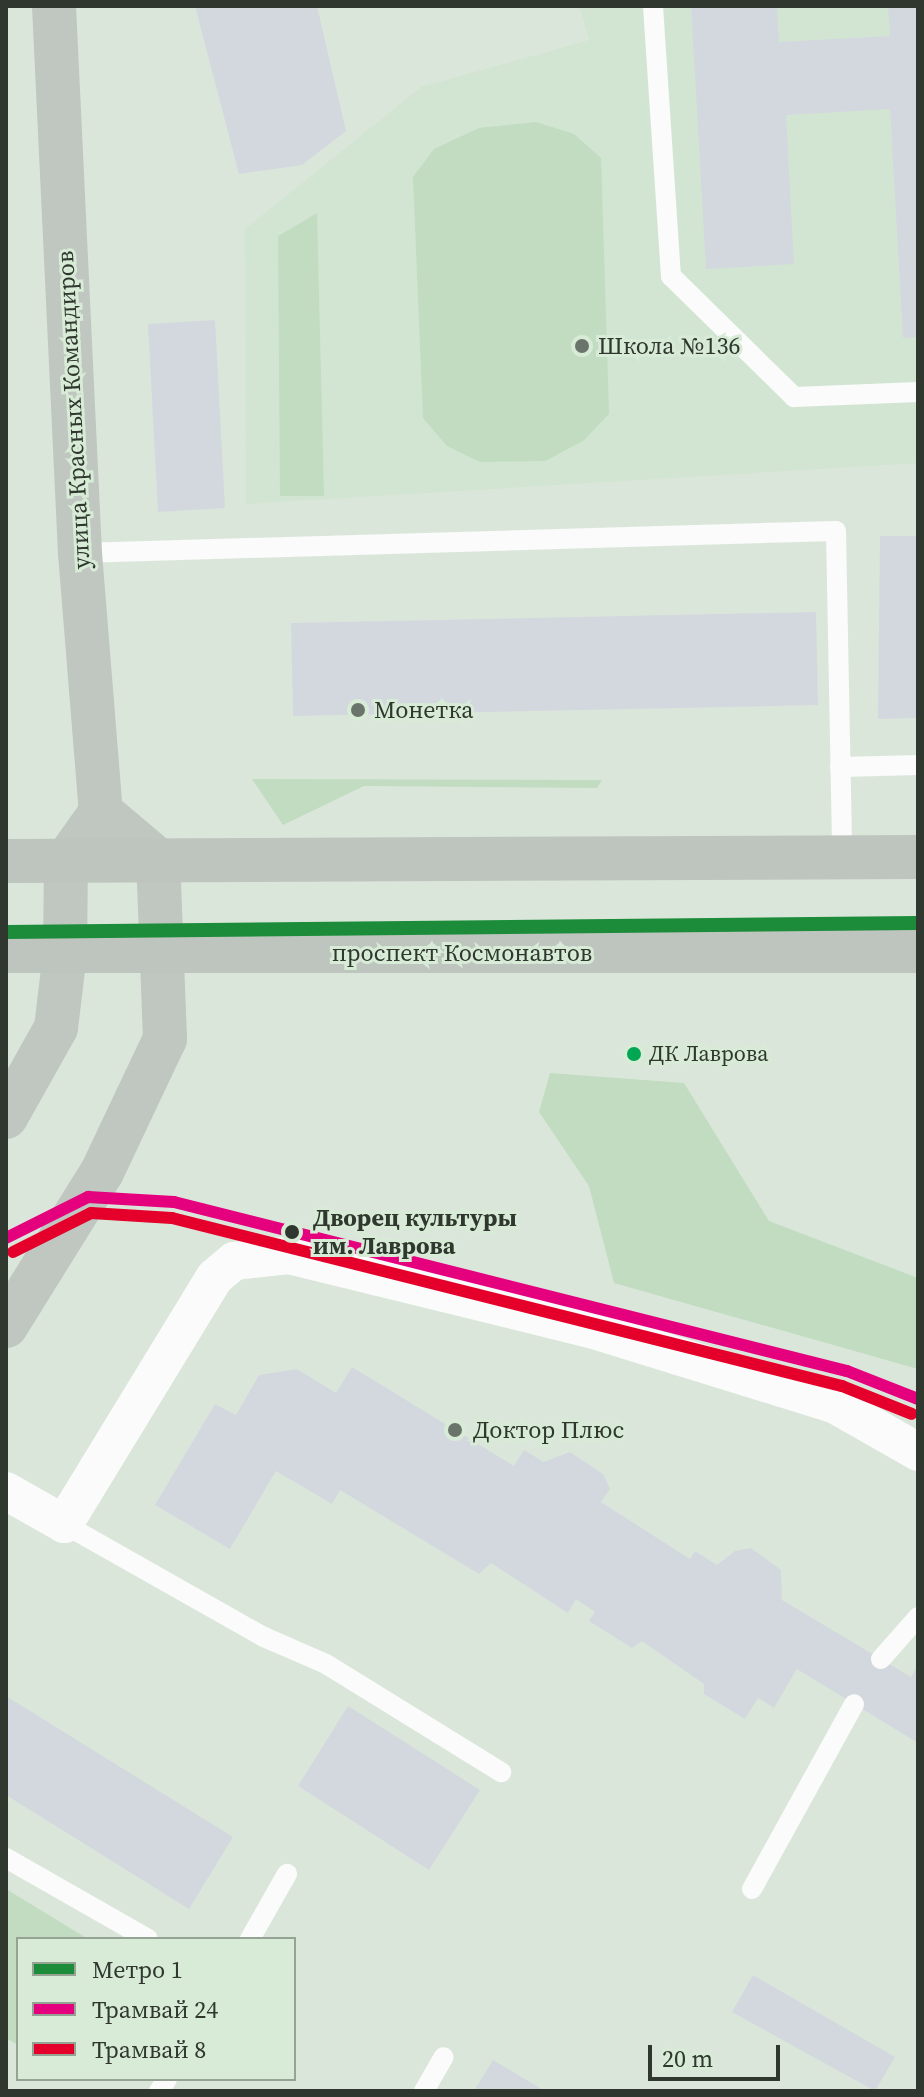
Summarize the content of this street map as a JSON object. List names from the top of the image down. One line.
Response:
{"streets":{"main road":["проспект Космонавтов"],"street":["улица Красных Командиров"]},"places":["Школа №136","Монетка","ДК Лаврова","Дворец культуры им. Лаврова","Доктор Плюс"],"lines":["metro line 1","tram line 24","tram line 8"],"legend":["Метро 1","Трамвай 24","Трамвай 8"],"scale_bar":"20 m"}
